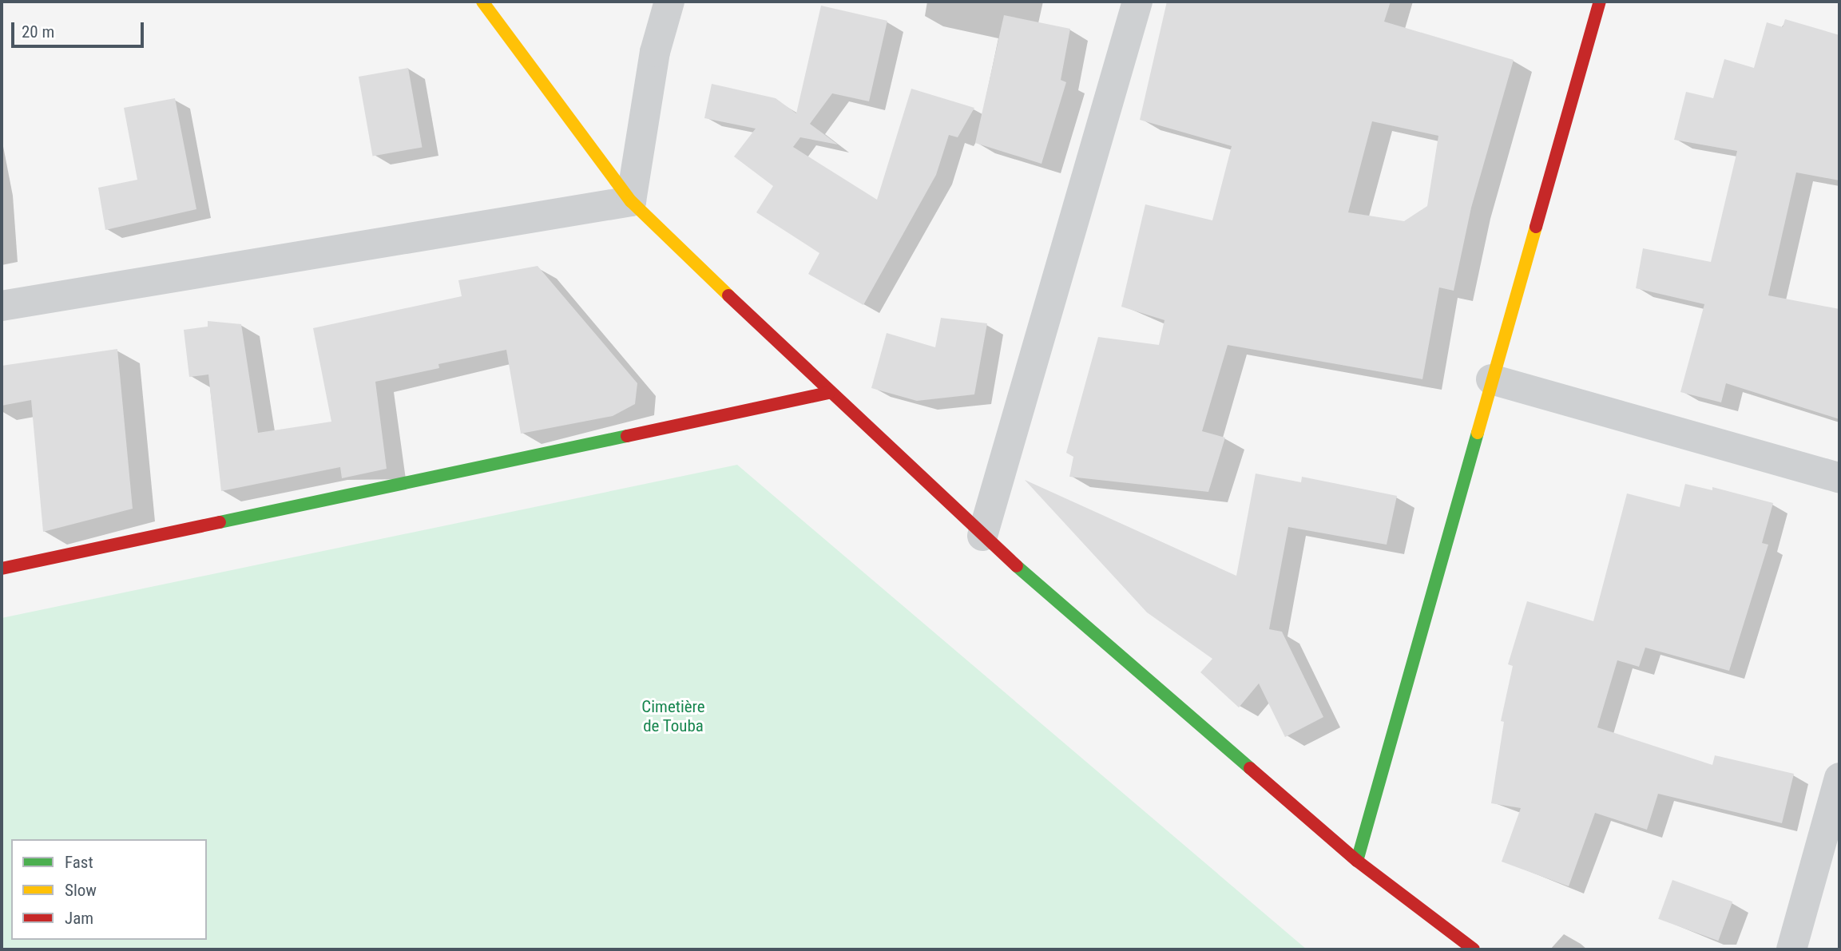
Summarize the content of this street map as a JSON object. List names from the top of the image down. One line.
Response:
{"parks":["Cimetière de Touba"],"legend":["Fast","Slow","Jam"],"scale_bar":"20 m"}
